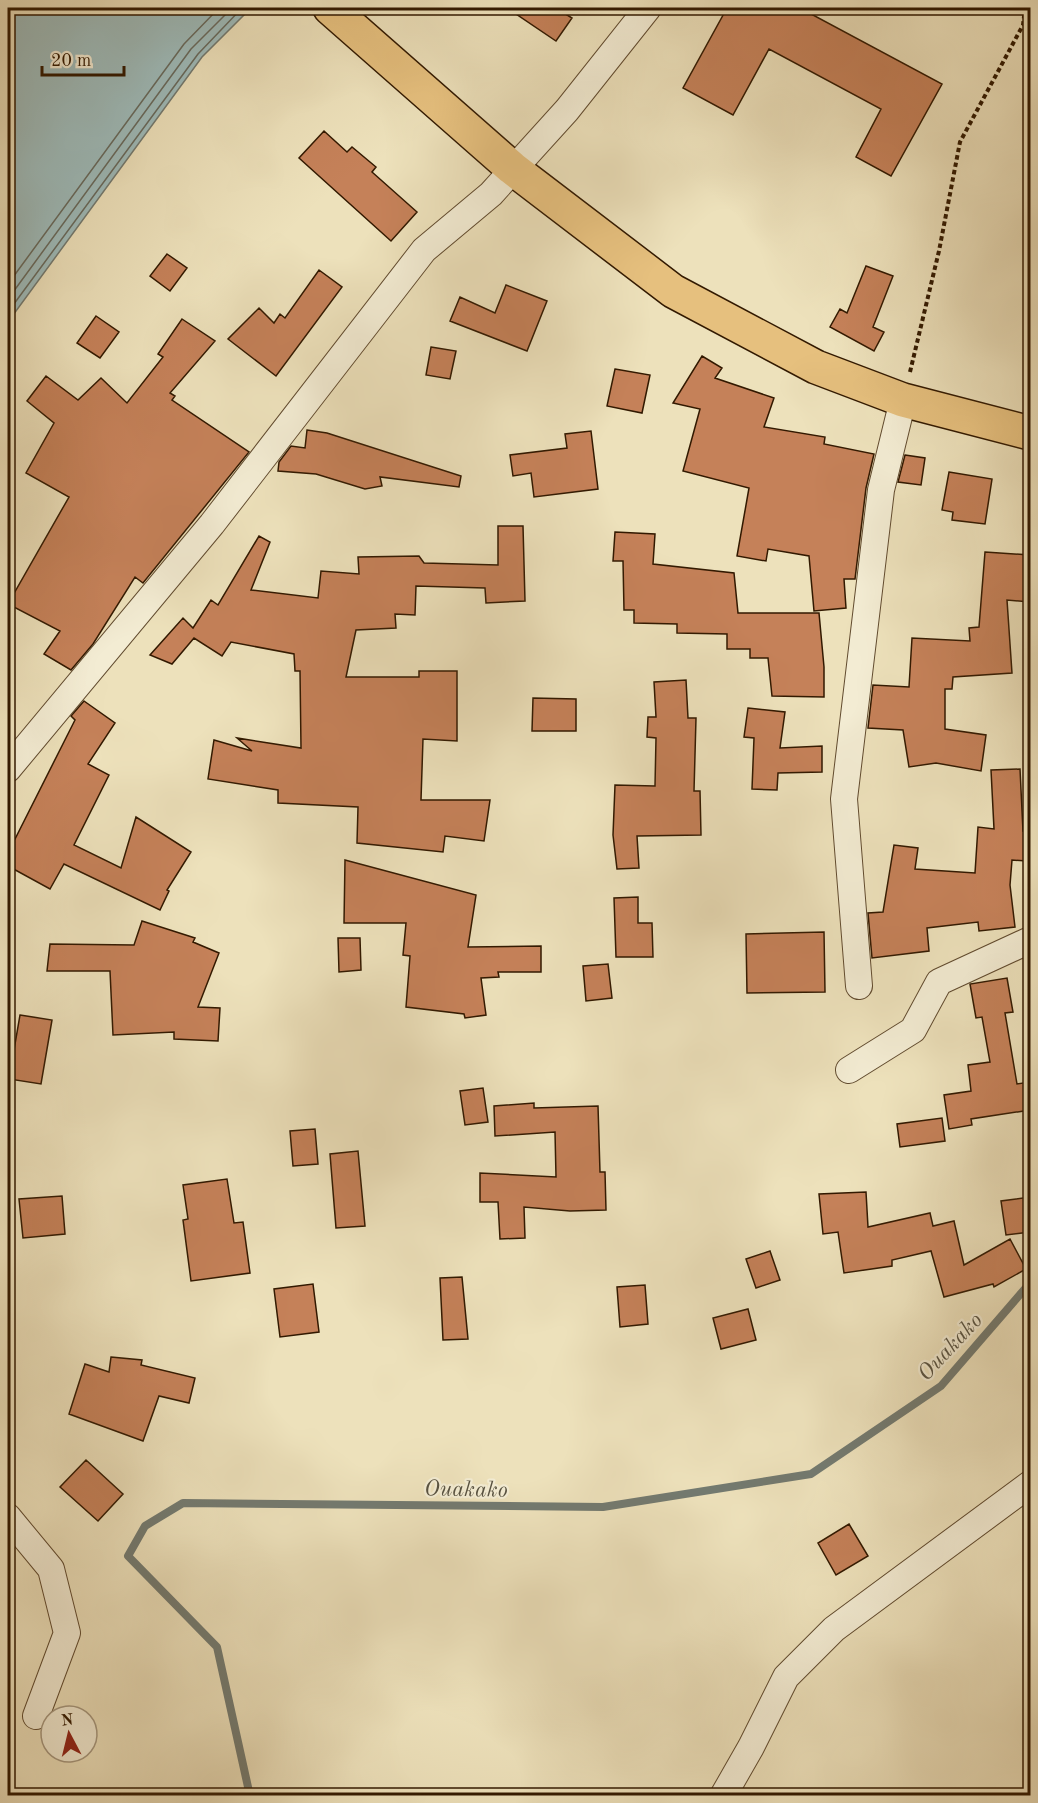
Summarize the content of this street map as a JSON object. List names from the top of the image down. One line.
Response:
{"water":["Ouakako"],"scale_bar":"20 m","north":"top"}
